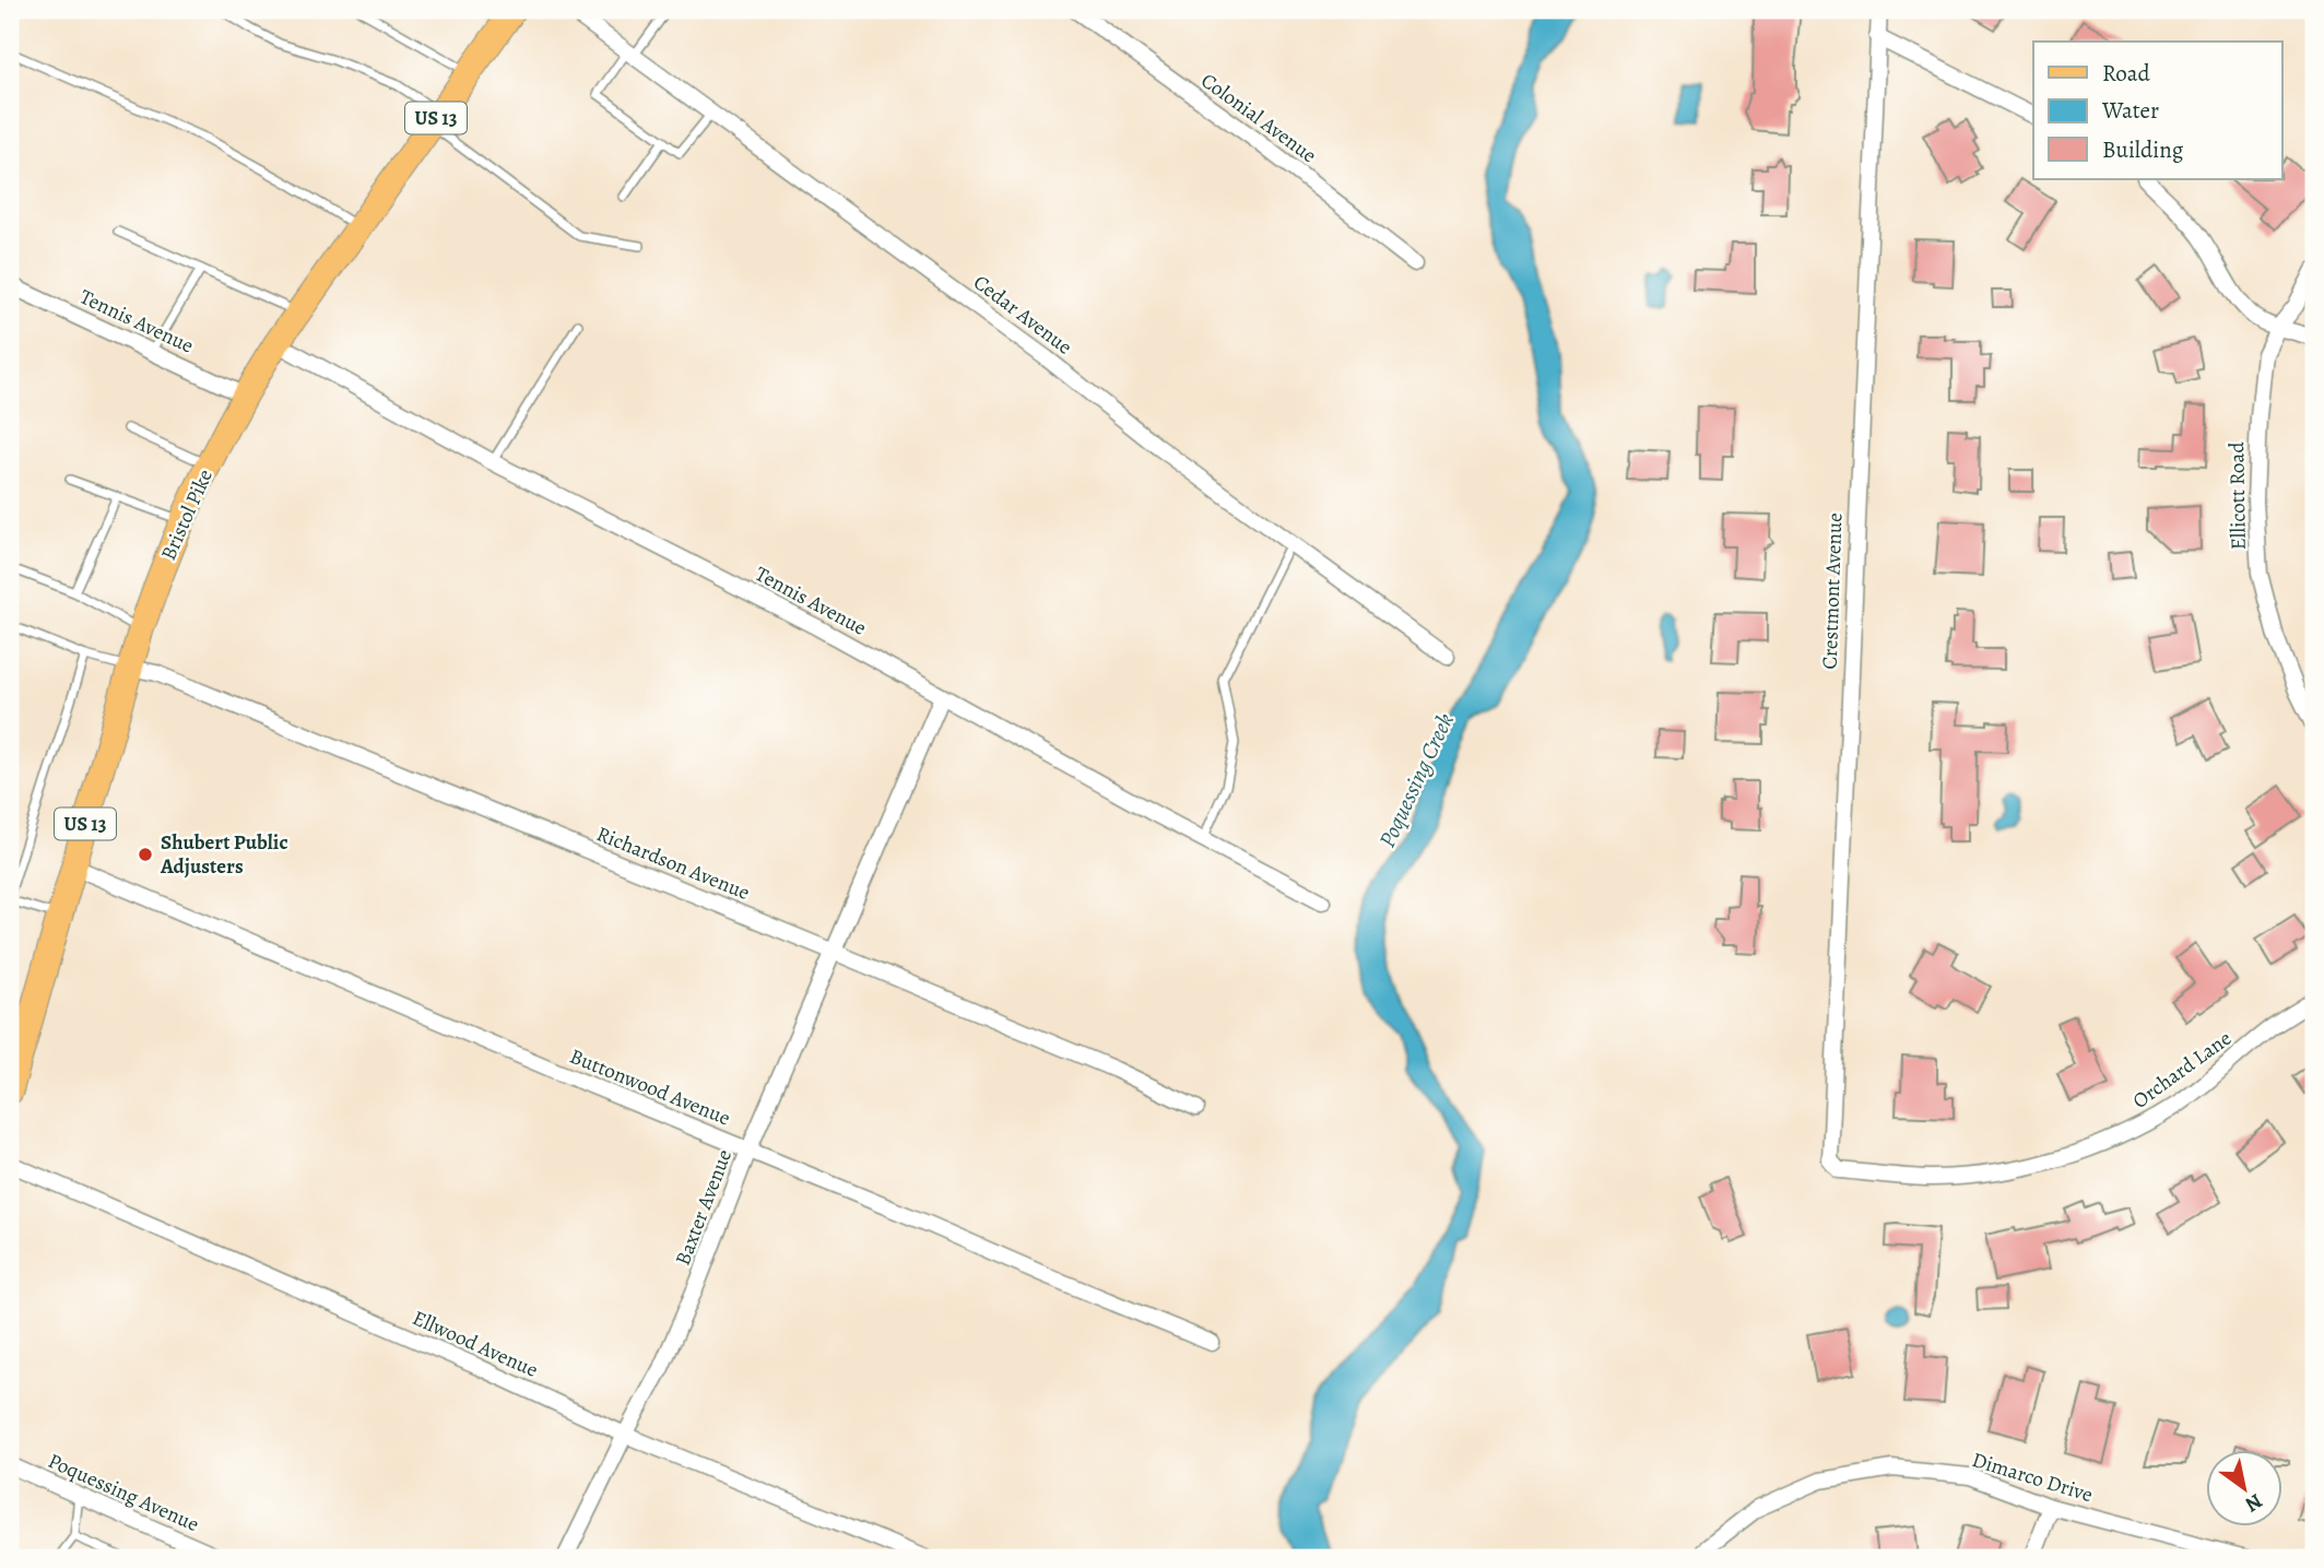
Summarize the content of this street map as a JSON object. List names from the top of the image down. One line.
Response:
{"streets":{"main road":["US 13","Bristol Pike"],"street":["Colonial Avenue","Cedar Avenue","Tennis Avenue","Ellicott Road","Crestmont Avenue","Richardson Avenue","Orchard Lane","Buttonwood Avenue","Baxter Avenue","Ellwood Avenue","Dimarco Drive","Poquessing Avenue"]},"crossings":[["Tennis Avenue","Bristol Pike"],["Tennis Avenue","Baxter Avenue"],["Bristol Pike","Richardson Avenue"],["Bristol Pike","Buttonwood Avenue"],["Crestmont Avenue","Orchard Lane"],["Richardson Avenue","Baxter Avenue"],["Buttonwood Avenue","Baxter Avenue"],["Baxter Avenue","Ellwood Avenue"]],"water":["Poquessing Creek"],"places":["Shubert Public Adjusters"],"legend":["Road","Water","Building"],"north":"bottom right"}
